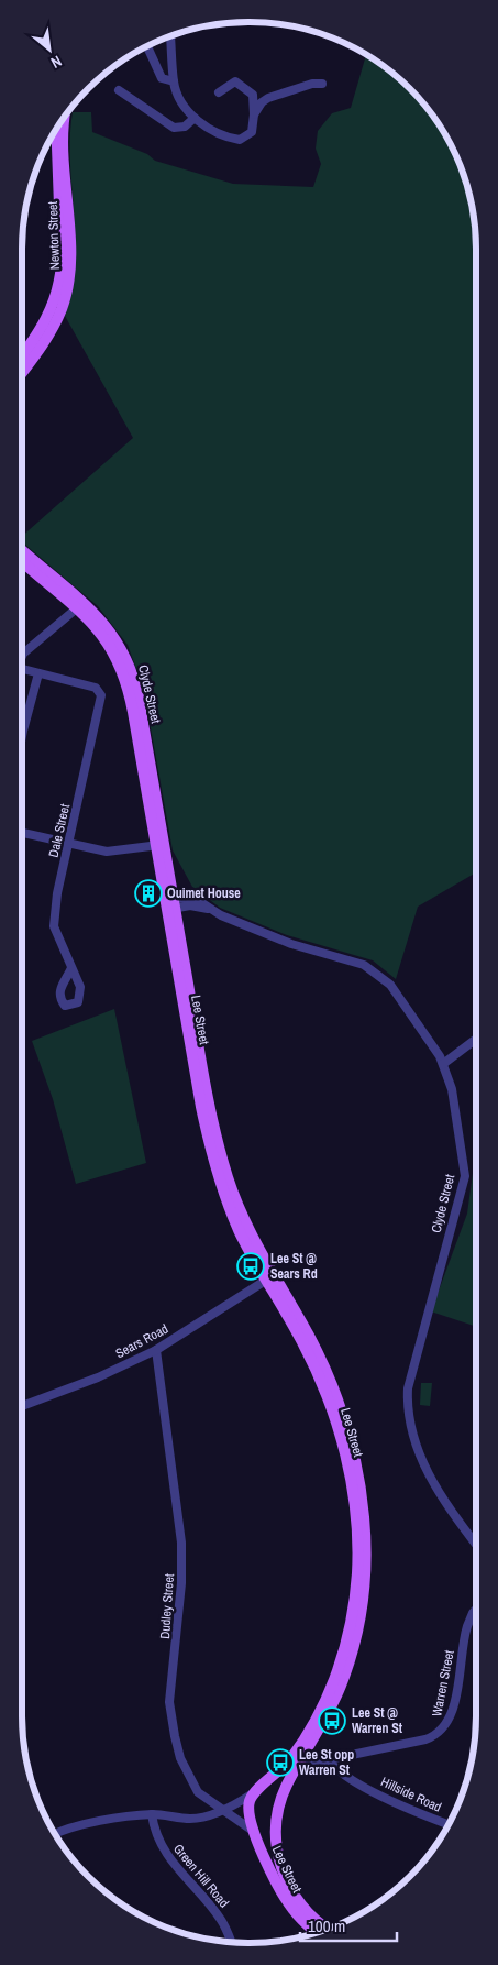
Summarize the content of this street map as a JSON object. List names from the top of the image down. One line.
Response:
{"streets":{"main road":["Newton Street","Clyde Street","Lee Street"],"street":["Dale Street","Sears Road","Dudley Street","Warren Street","Hillside Road","Green Hill Road"]},"crossings":[["Clyde Street","Lee Street"],["Lee Street","Sears Road"],["Lee Street","Dudley Street"],["Lee Street","Warren Street"],["Sears Road","Dudley Street"],["Warren Street","Hillside Road"]],"places":{"building":["Ouimet House"],"bus stop":["Lee St @ Sears Rd","Lee St @ Warren St","Lee St opp Warren St"]},"scale_bar":"100 m","north":"bottom right"}
